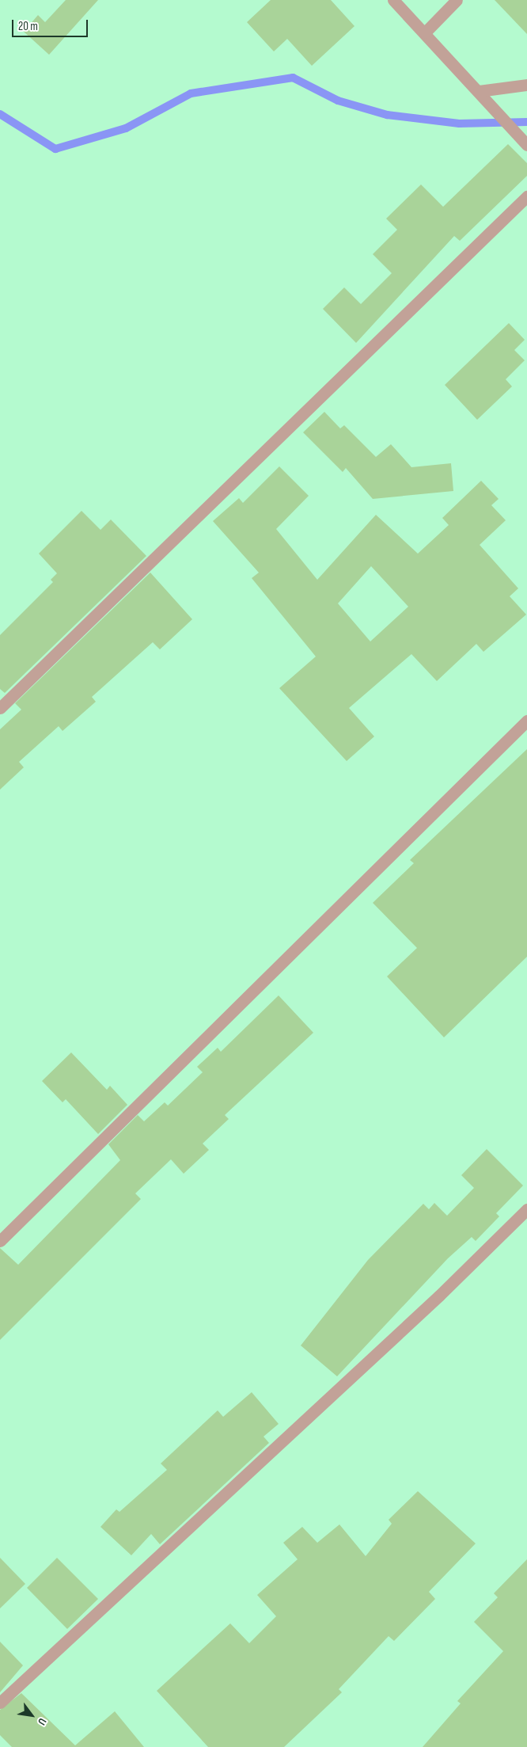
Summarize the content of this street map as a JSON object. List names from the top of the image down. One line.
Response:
{"scale_bar":"20 m","north":"bottom right"}
